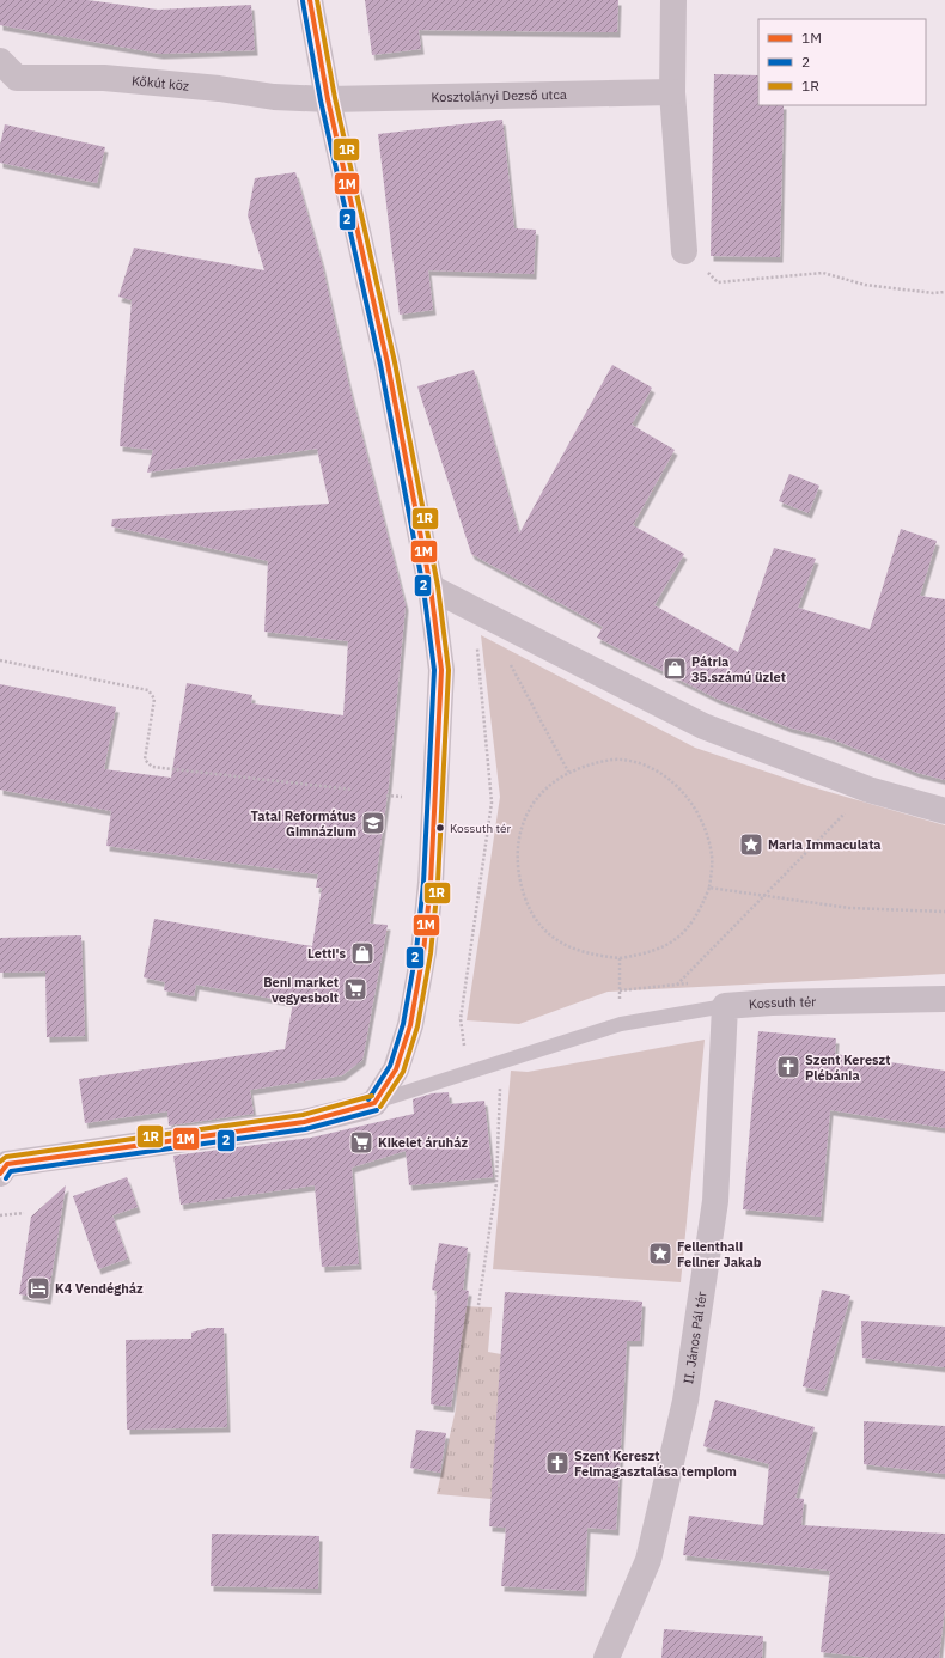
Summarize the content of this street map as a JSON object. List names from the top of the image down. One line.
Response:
{"streets":{"street":["Kőkút köz","Kosztolányi Dezső utca","Kossuth tér","II. János Pál tér"]},"crossings":[["Kőkút köz","Kosztolányi Dezső utca"],["Kossuth tér","II. János Pál tér"]],"places":{"shop":["Pátria 35.számú üzlet","Letti's"],"school or university":["Tatai Református Gimnázium"],"other":["Kossuth tér"],"place":["Maria Immaculata","Fellenthali Fellner Jakab"],"supermarket":["Beni market vegyesbolt","Kikelet áruház"],"church":["Szent Kereszt Plébánia","Szent Kereszt Felmagasztalása templom"],"hotel":["K4 Vendégház"]},"lines":["transit line 1M","transit line 1R","transit line 2"],"legend":["1M","2","1R"]}
